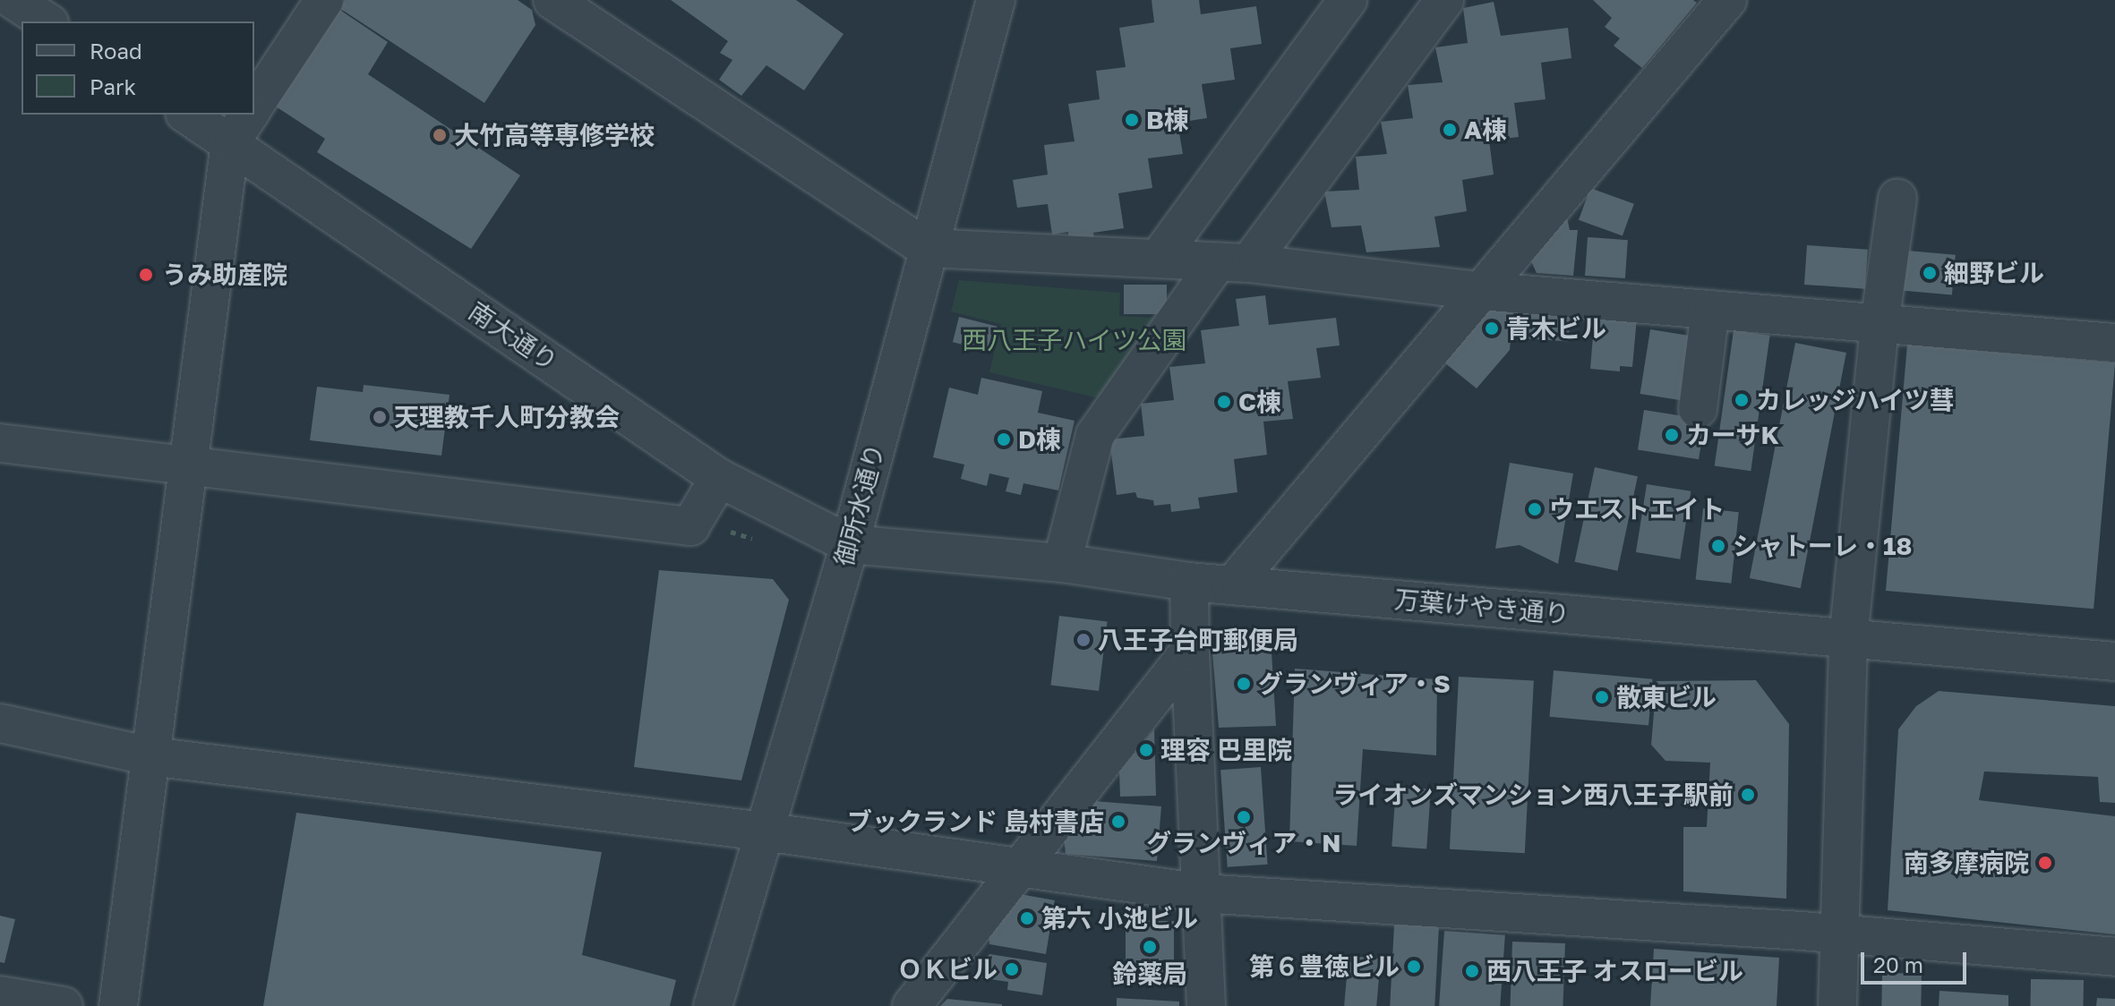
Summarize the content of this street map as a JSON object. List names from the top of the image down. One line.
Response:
{"streets":{"street":["南大通り","御所水通り","万葉けやき通り"]},"crossings":[["南大通り","御所水通り"],["南大通り","万葉けやき通り"],["御所水通り","万葉けやき通り"]],"parks":["西八王子ハイツ公園"],"places":["B棟","A棟","大竹高等専修学校","細野ビル","うみ助産院","青木ビル","カレッジハイツ彗","C棟","天理教千人町分教会","カーサK","D棟","ウエストエイト","シャトーレ・18","八王子台町郵便局","グランヴィア・S","散東ビル","理容 巴里院","ライオンズマンション西八王子駅前","グランヴィア・N","ブックランド 島村書店","南多摩病院","第六 小池ビル","鈴薬局","第６豊徳ビル","ＯＫビル","西八王子 オスロービル"],"legend":["Road","Park"],"scale_bar":"20 m"}
